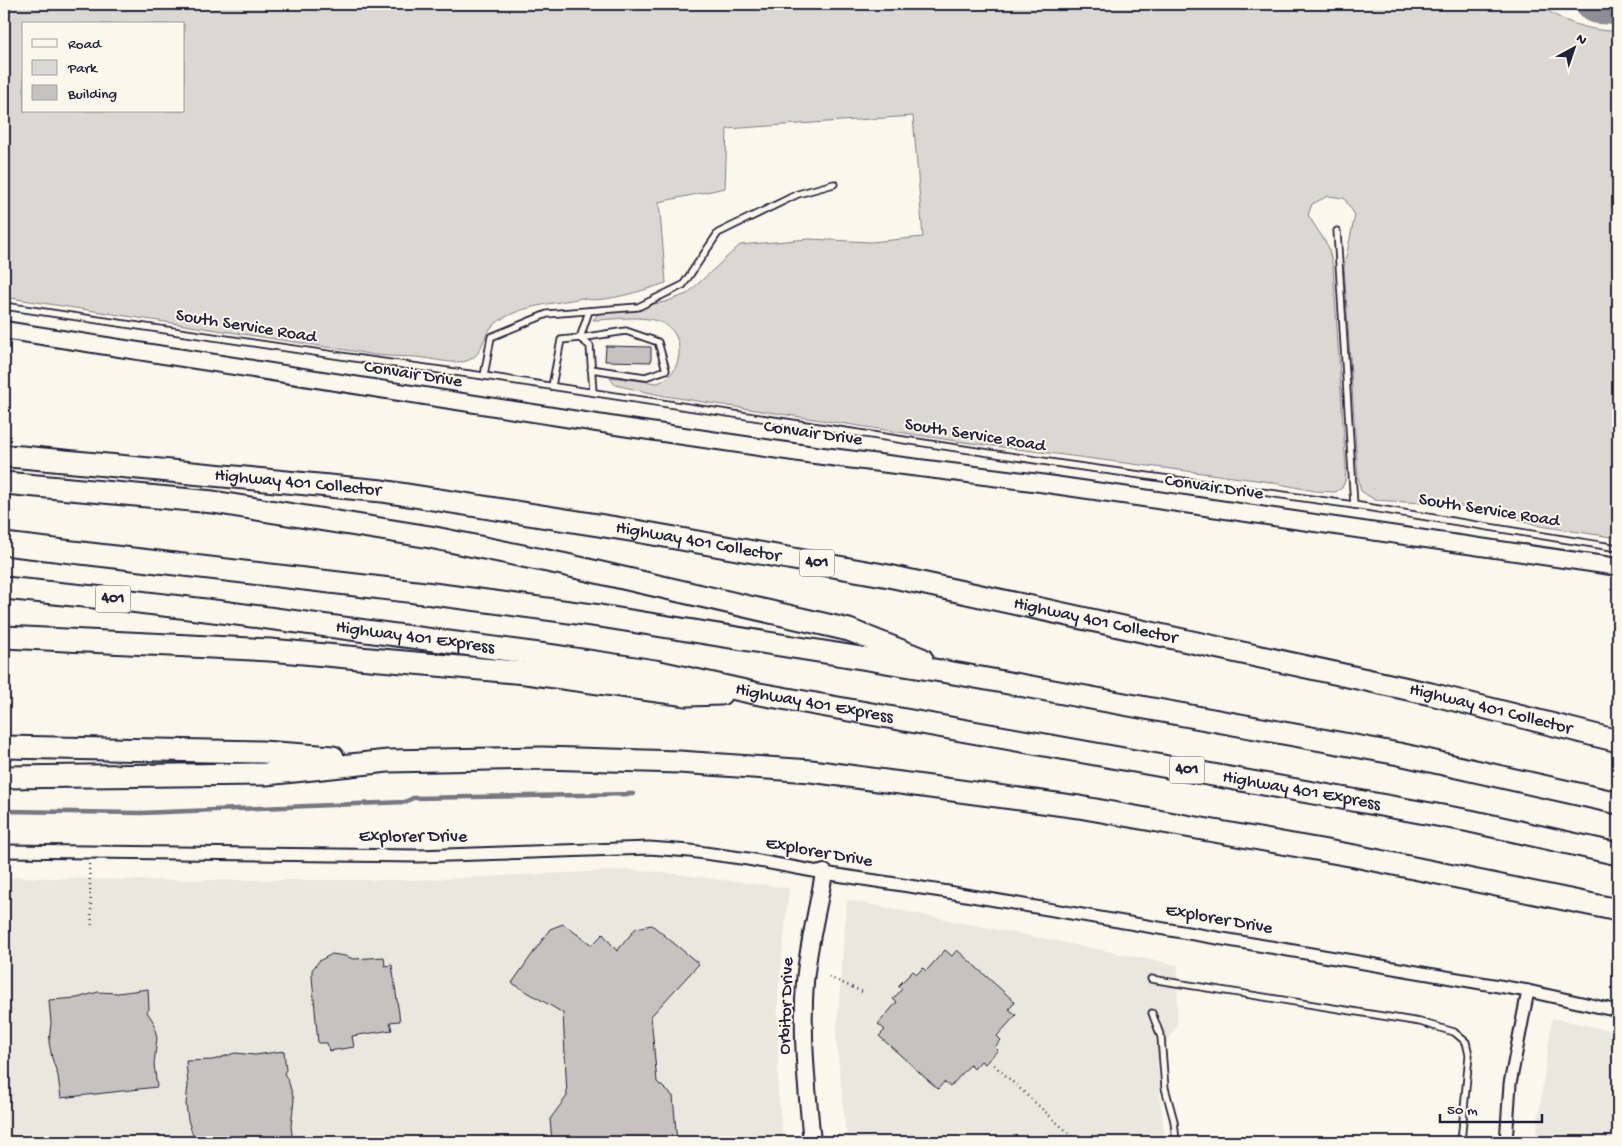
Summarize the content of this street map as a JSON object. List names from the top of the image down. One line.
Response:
{"streets":{"highway":["Highway 401 Collector","401","Highway 401 Express"],"street":["Convair Drive","Explorer Drive","Orbitor Drive"],"lane":["South Service Road"]},"crossings":[["Explorer Drive","Orbitor Drive"]],"legend":["Road","Park","Building"],"scale_bar":"50 m","north":"top right"}
